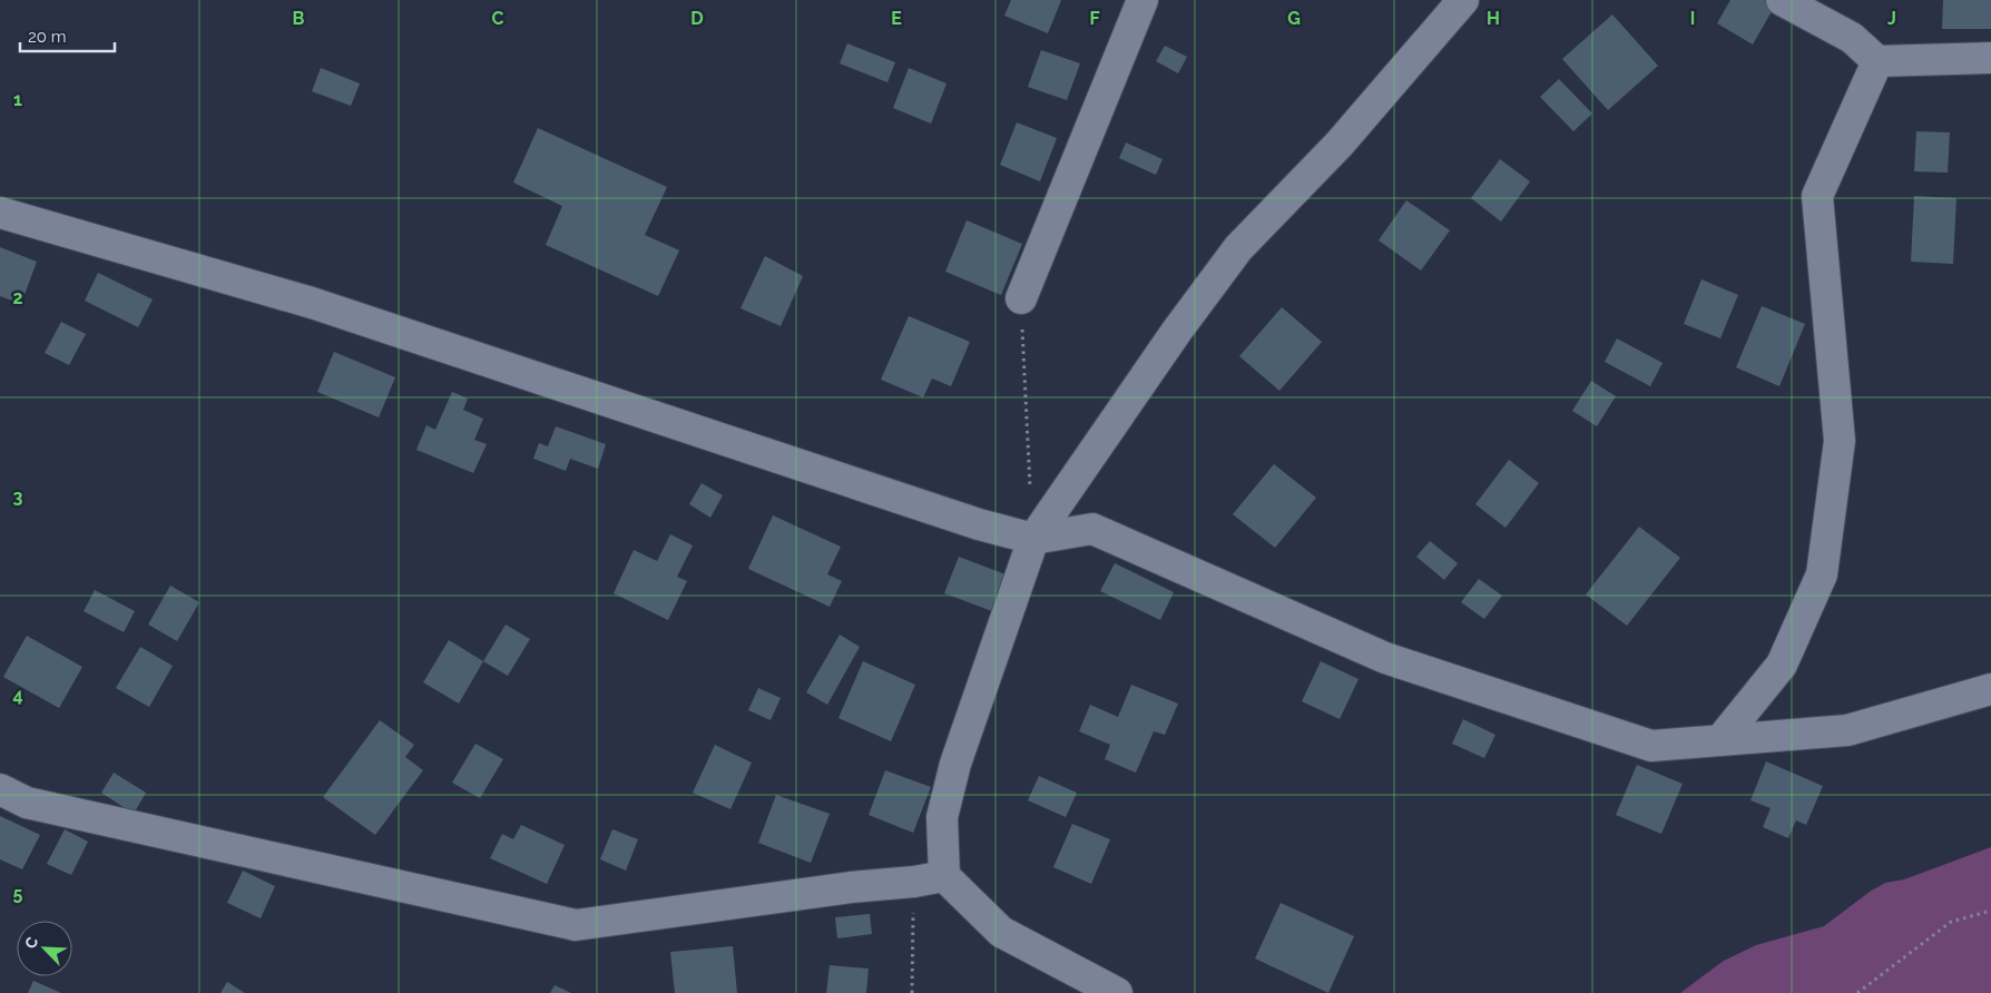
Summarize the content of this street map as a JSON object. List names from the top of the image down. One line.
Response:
{"scale_bar":"20 m","north":"top left","grid":{"columns":["B","C","D","E","F","G","H","I","J"],"rows":["1","2","3","4","5"]}}
